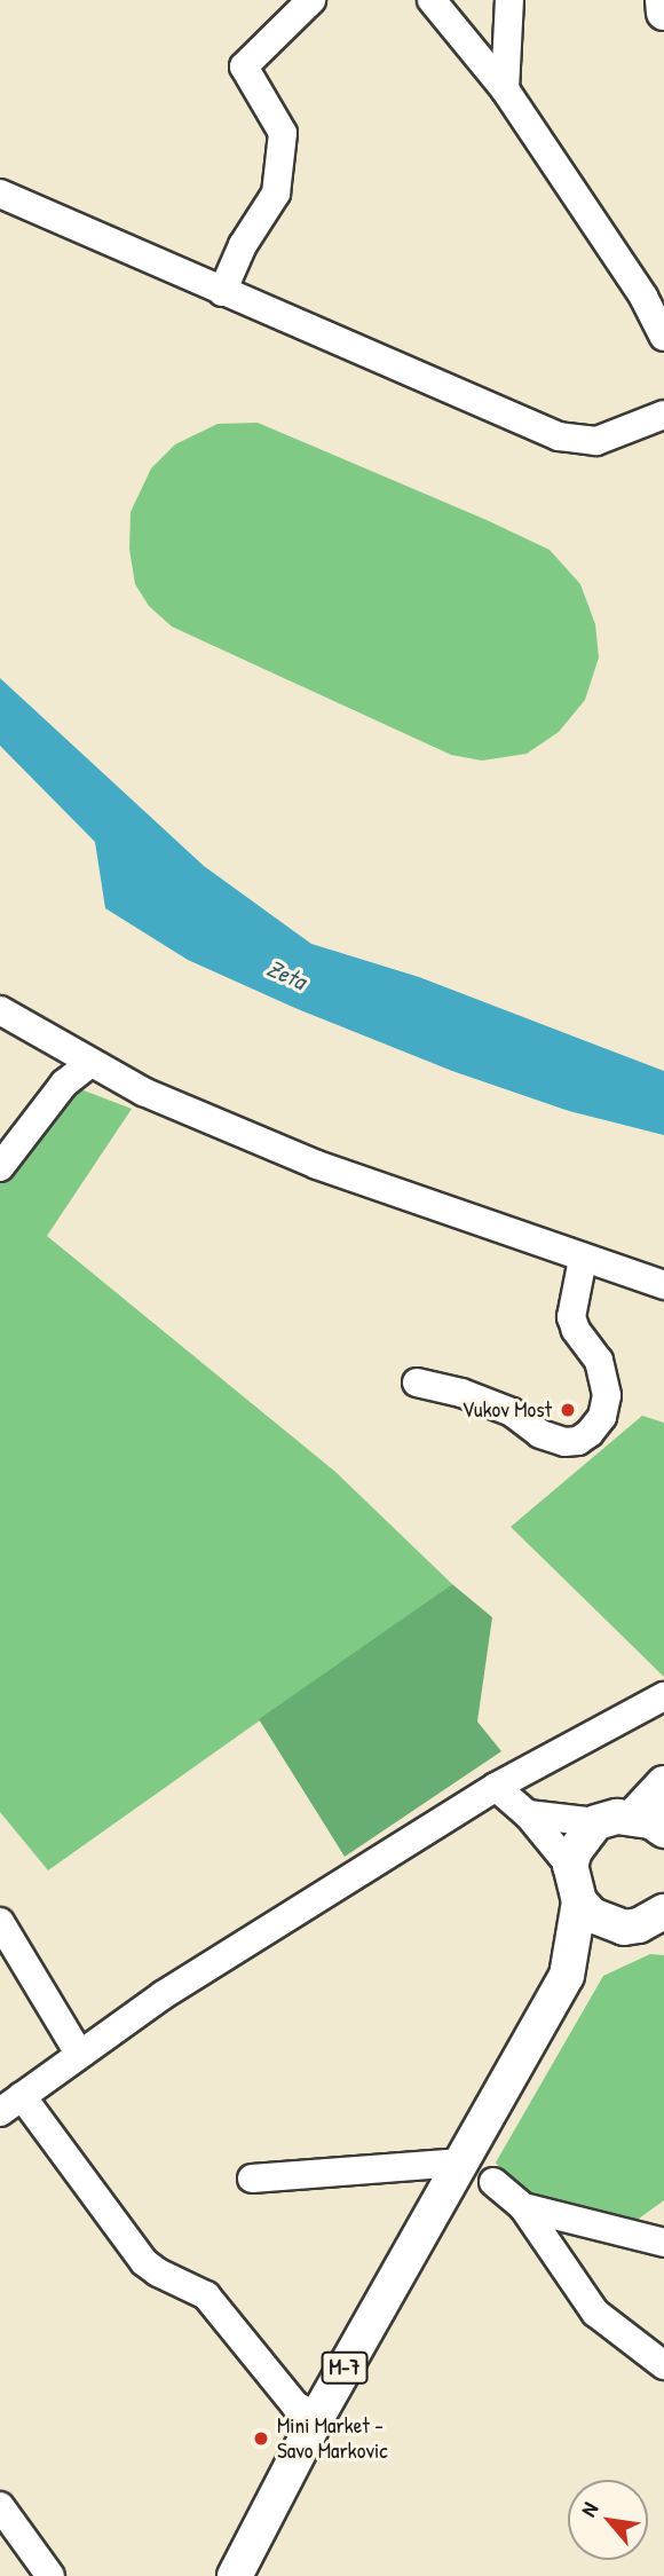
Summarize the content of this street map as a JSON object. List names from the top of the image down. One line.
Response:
{"streets":{"main road":["M-7"]},"water":["Zeta"],"places":["Vukov Most","Mini Market - Savo Markovic"],"north":"top left"}
